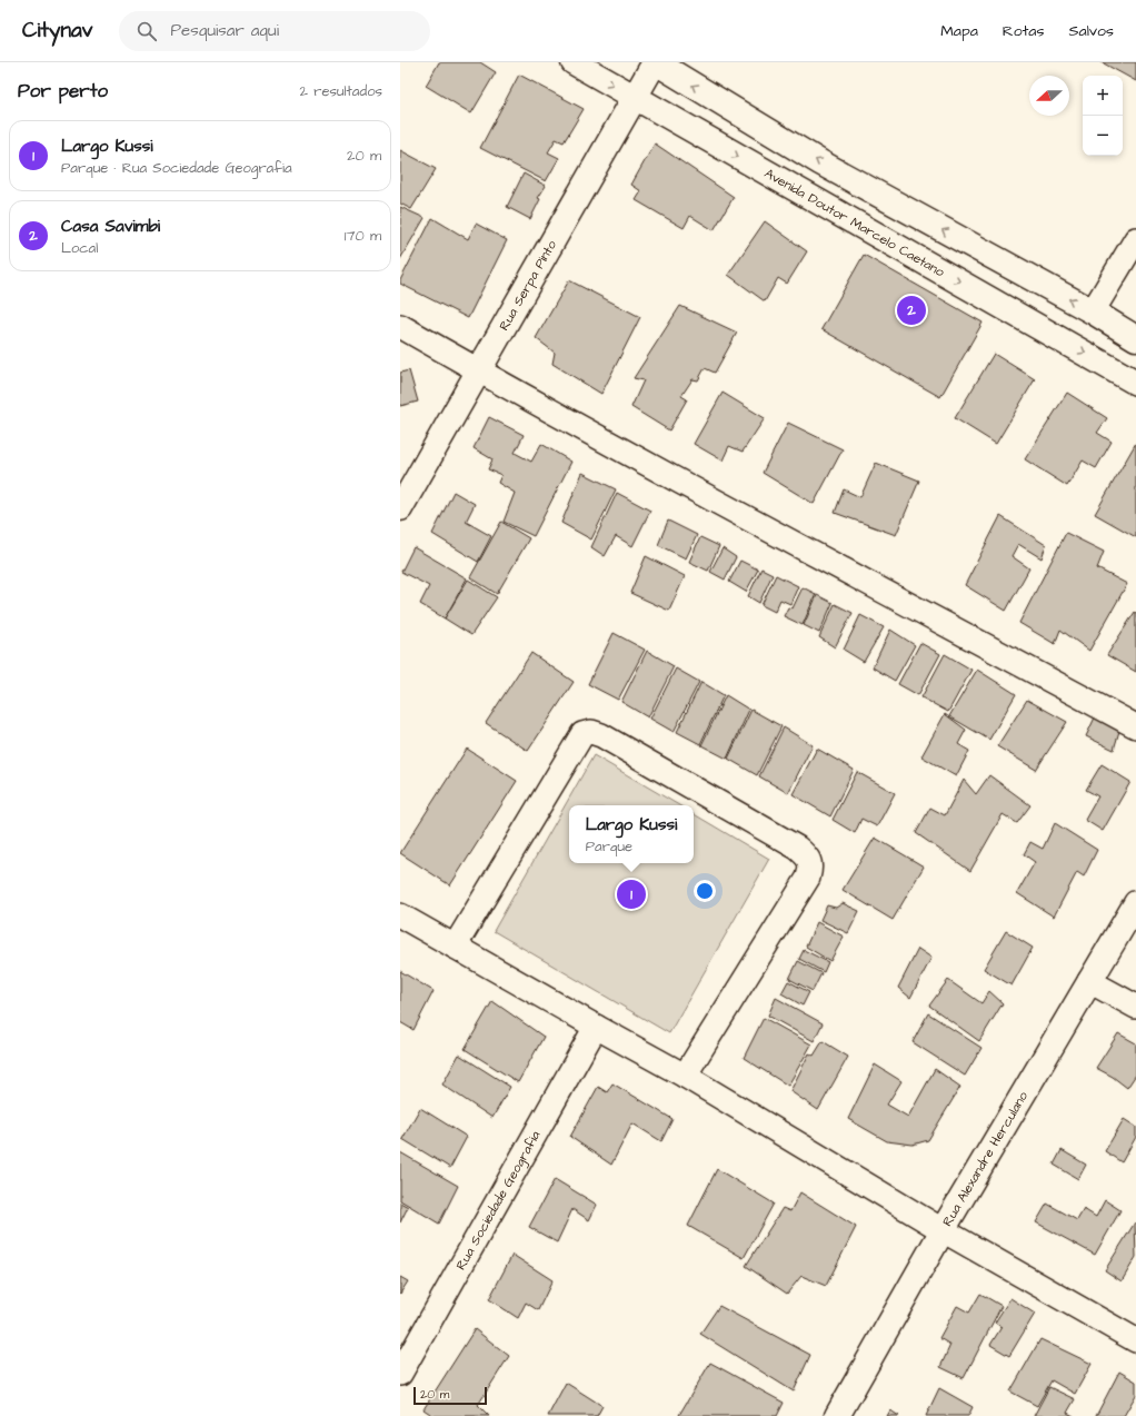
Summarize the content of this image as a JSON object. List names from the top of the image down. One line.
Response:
{"streets":{"street":["Avenida Doutor Marcelo Caetano","Rua Serpa Pinto","Rua Alexandre Herculano","Rua Sociedade Geografia"]},"crossings":[["Avenida Doutor Marcelo Caetano","Rua Serpa Pinto"]],"scale_bar":"20 m","north":"left","page":{"header":"Citynav","search":"Pesquisar aqui","nav":["Mapa","Rotas","Salvos"],"heading":["Por perto","2 resultados"],"map_buttons":["+","−"],"list":[{"mark":"1","name":"Largo Kussi","note":"Parque · Rua Sociedade Geografia","value":"20 m"},{"mark":"2","name":"Casa Savimbi","note":"Local","value":"170 m"}],"pins":["2","1"],"popup":["Largo Kussi","Parque"],"scale":"20 m"}}
